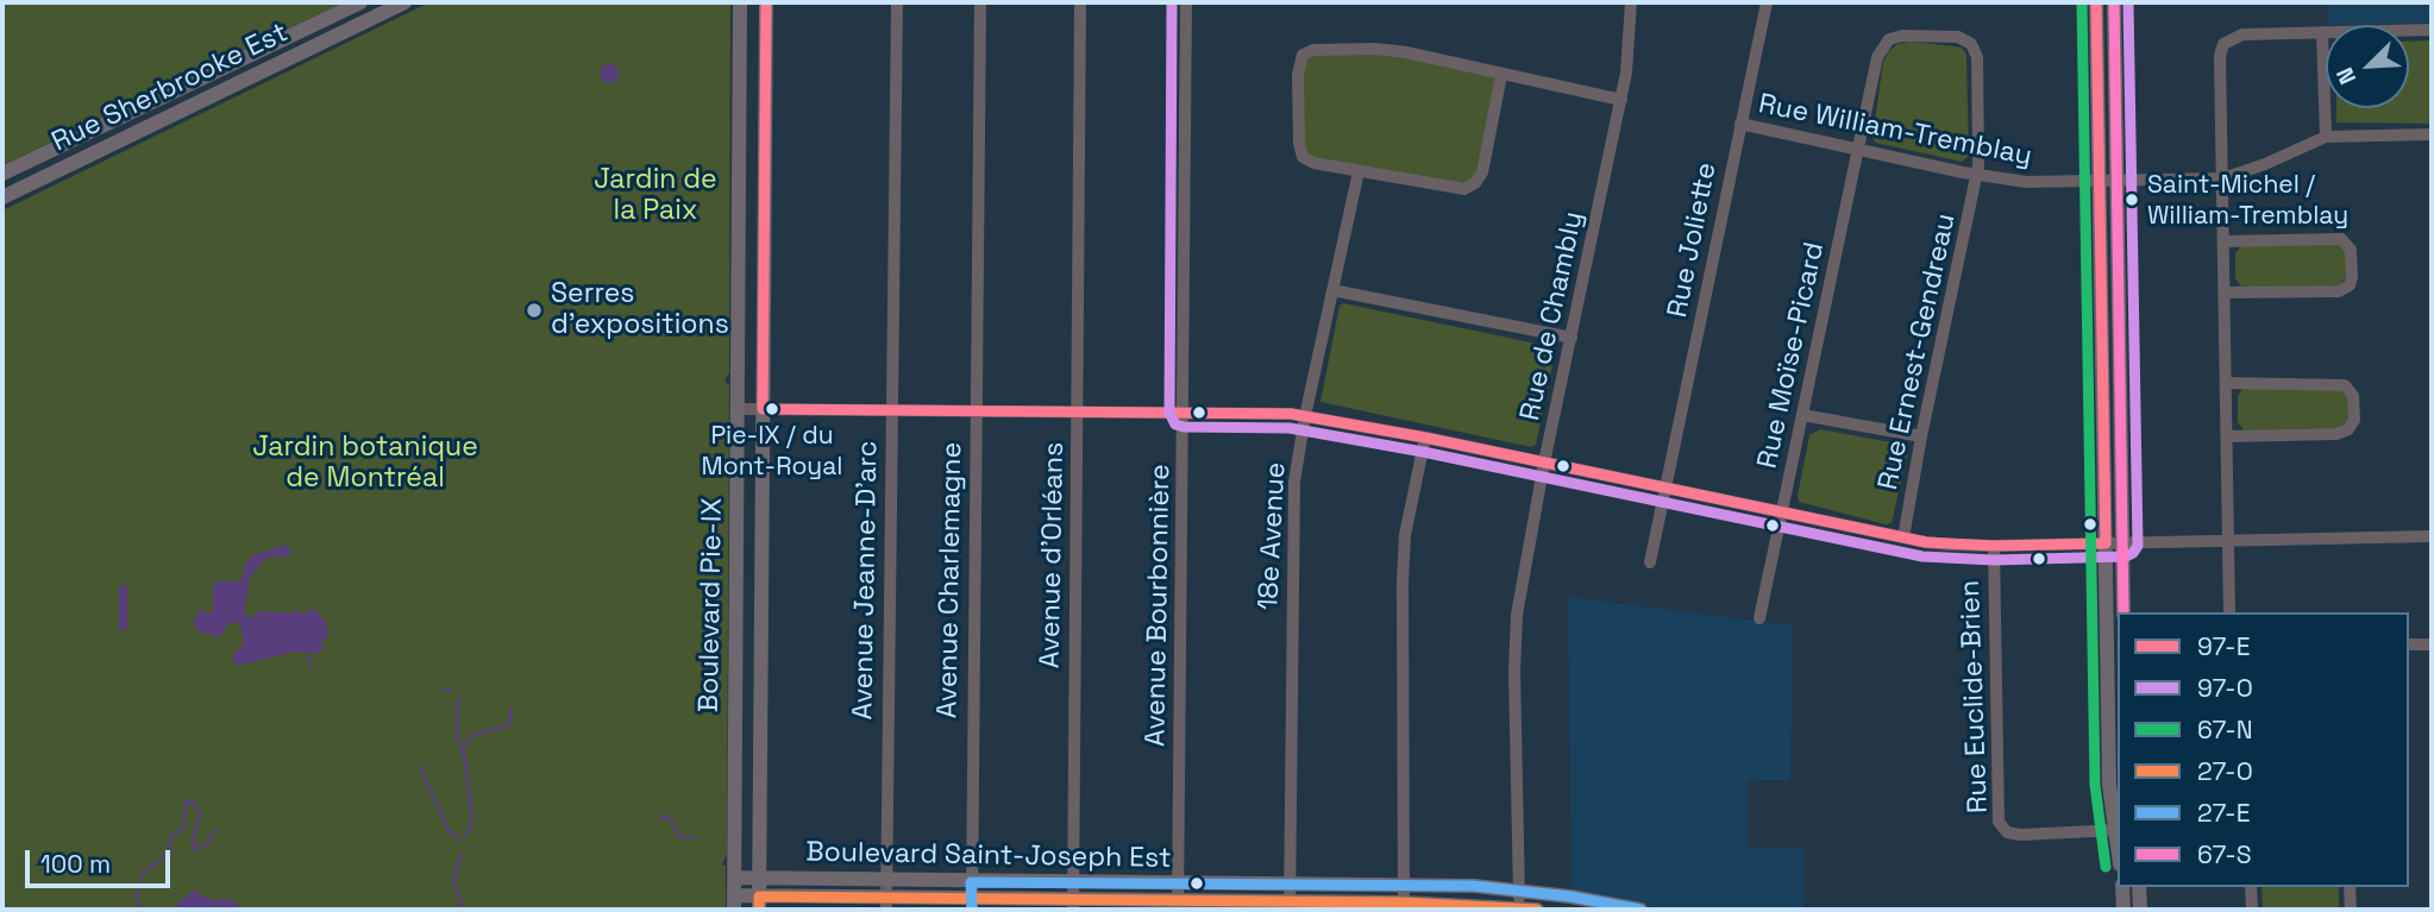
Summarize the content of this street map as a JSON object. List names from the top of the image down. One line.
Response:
{"streets":{"main road":["Rue Sherbrooke Est","Boulevard Pie-IX","Boulevard Saint-Joseph Est"],"street":["Rue William-Tremblay","Rue Joliette","Rue de Chambly","Rue Ernest-Gendreau","Rue Moïse-Picard","18e Avenue","Avenue d'Orléans","Avenue Jeanne-D'arc","Avenue Charlemagne","Avenue Bourbonnière","Rue Euclide-Brien"]},"crossings":[["Rue William-Tremblay","Rue Joliette"],["Rue William-Tremblay","Rue Ernest-Gendreau"],["Rue William-Tremblay","Rue Moïse-Picard"],["Rue de Chambly","Boulevard Saint-Joseph Est"],["Rue Ernest-Gendreau","Rue Moïse-Picard"],["18e Avenue","Boulevard Saint-Joseph Est"],["Avenue d'Orléans","Boulevard Saint-Joseph Est"],["Avenue Jeanne-D'arc","Boulevard Saint-Joseph Est"],["Avenue Charlemagne","Boulevard Saint-Joseph Est"],["Boulevard Pie-IX","Boulevard Saint-Joseph Est"],["Avenue Bourbonnière","Boulevard Saint-Joseph Est"]],"parks":["Jardin de la Paix","Jardin botanique de Montréal"],"places":["Saint-Michel / William-Tremblay","Serres d'expositions","Pie-IX / du Mont-Royal"],"lines":["transit line 97-E","transit line 97-O","transit line 67-N","transit line 67-S","transit line 27-E","transit line 27-O"],"legend":["97-E","97-O","67-N","27-O","27-E","67-S"],"scale_bar":"100 m","north":"bottom left"}
